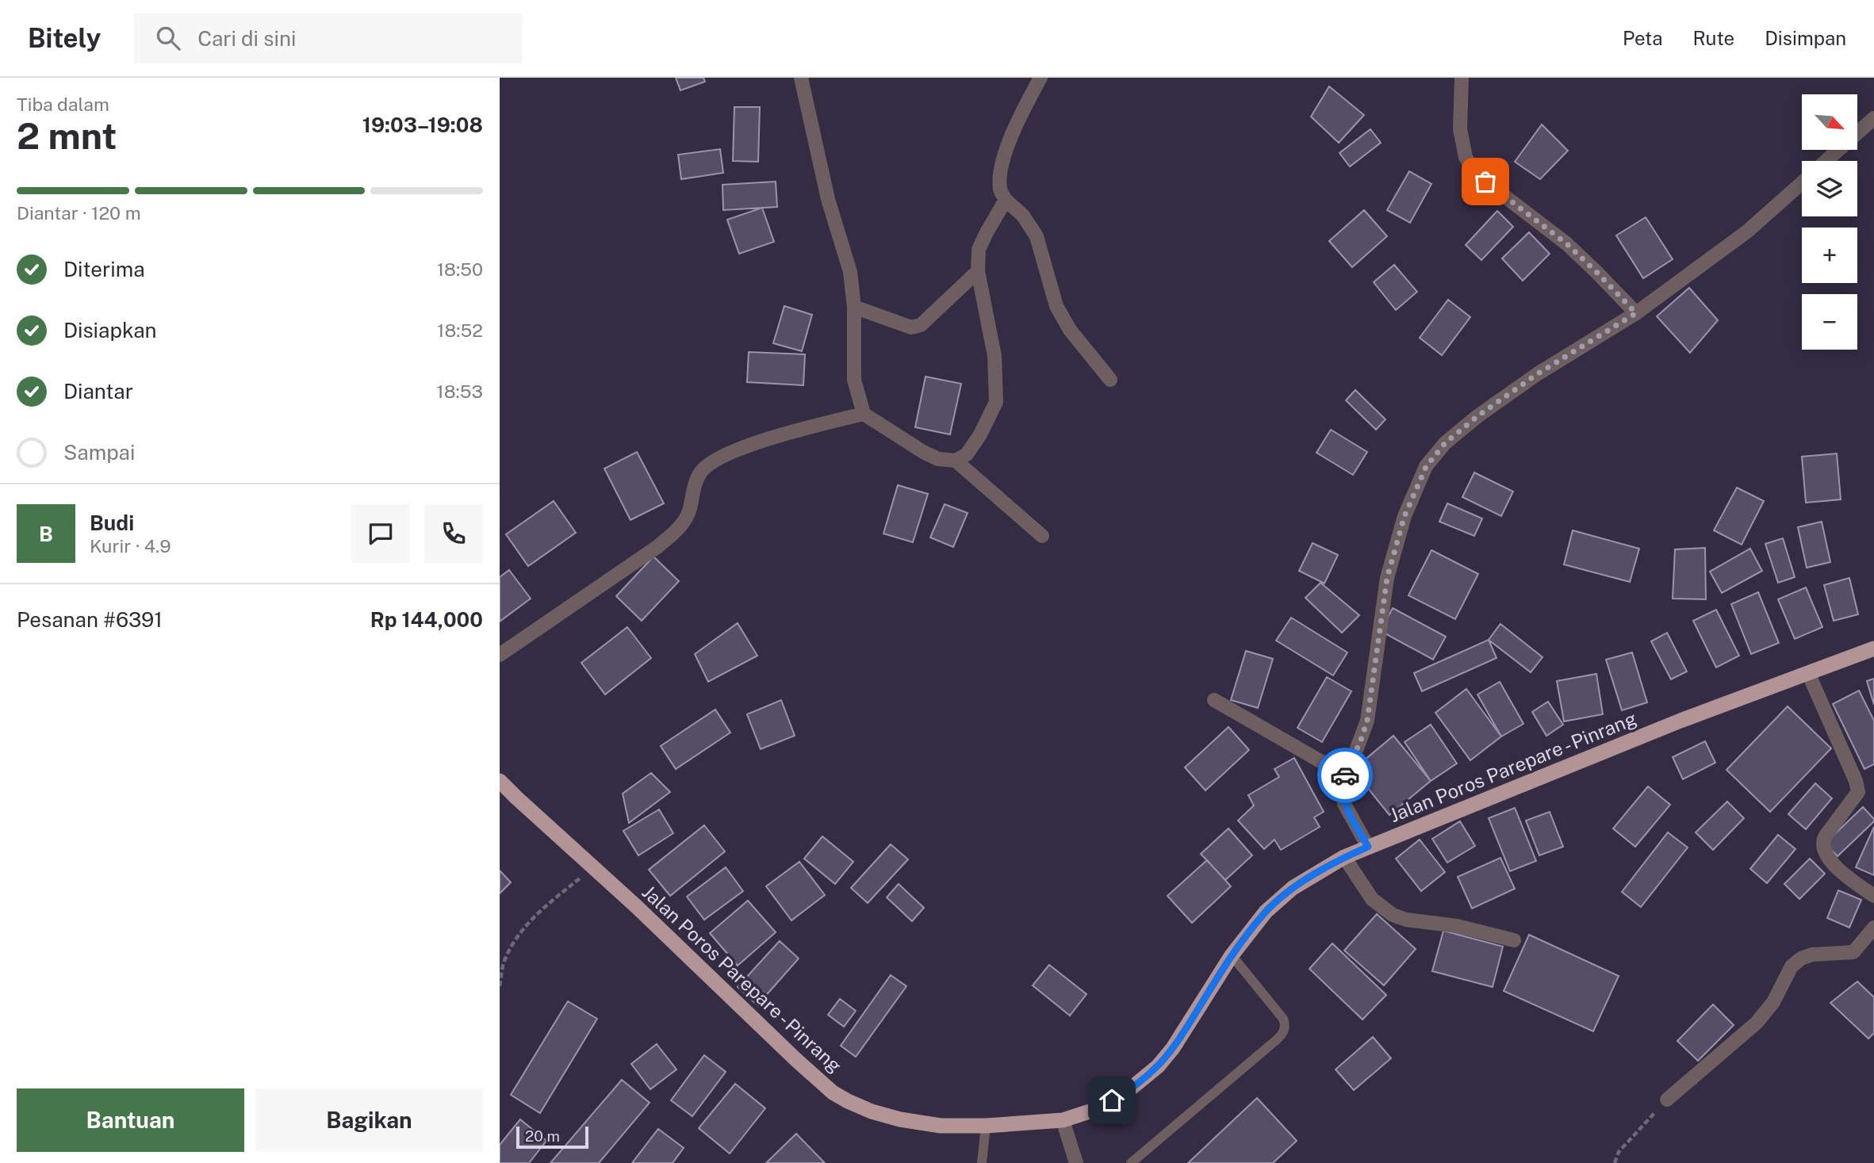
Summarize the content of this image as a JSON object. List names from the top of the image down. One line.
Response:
{"streets":{"highway":["Jalan Poros Parepare - Pinrang"]},"scale_bar":"20 m","north":"bottom right","page":{"header":"Bitely","search":"Cari di sini","nav":["Peta","Rute","Disimpan"],"heading":["2 mnt","Tiba dalam","19:03–19:08"],"panel":["Budi","Kurir · 4.9","Pesanan #6391","Rp 144,000"],"map_buttons":["+","−"],"bar":"Diantar · 120 m","list":[["Diterima","18:50"],["Disiapkan","18:52"],["Diantar","18:53"],"Sampai"],"round":"B","buttons":["Bantuan","Bagikan"],"scale":"20 m"}}
